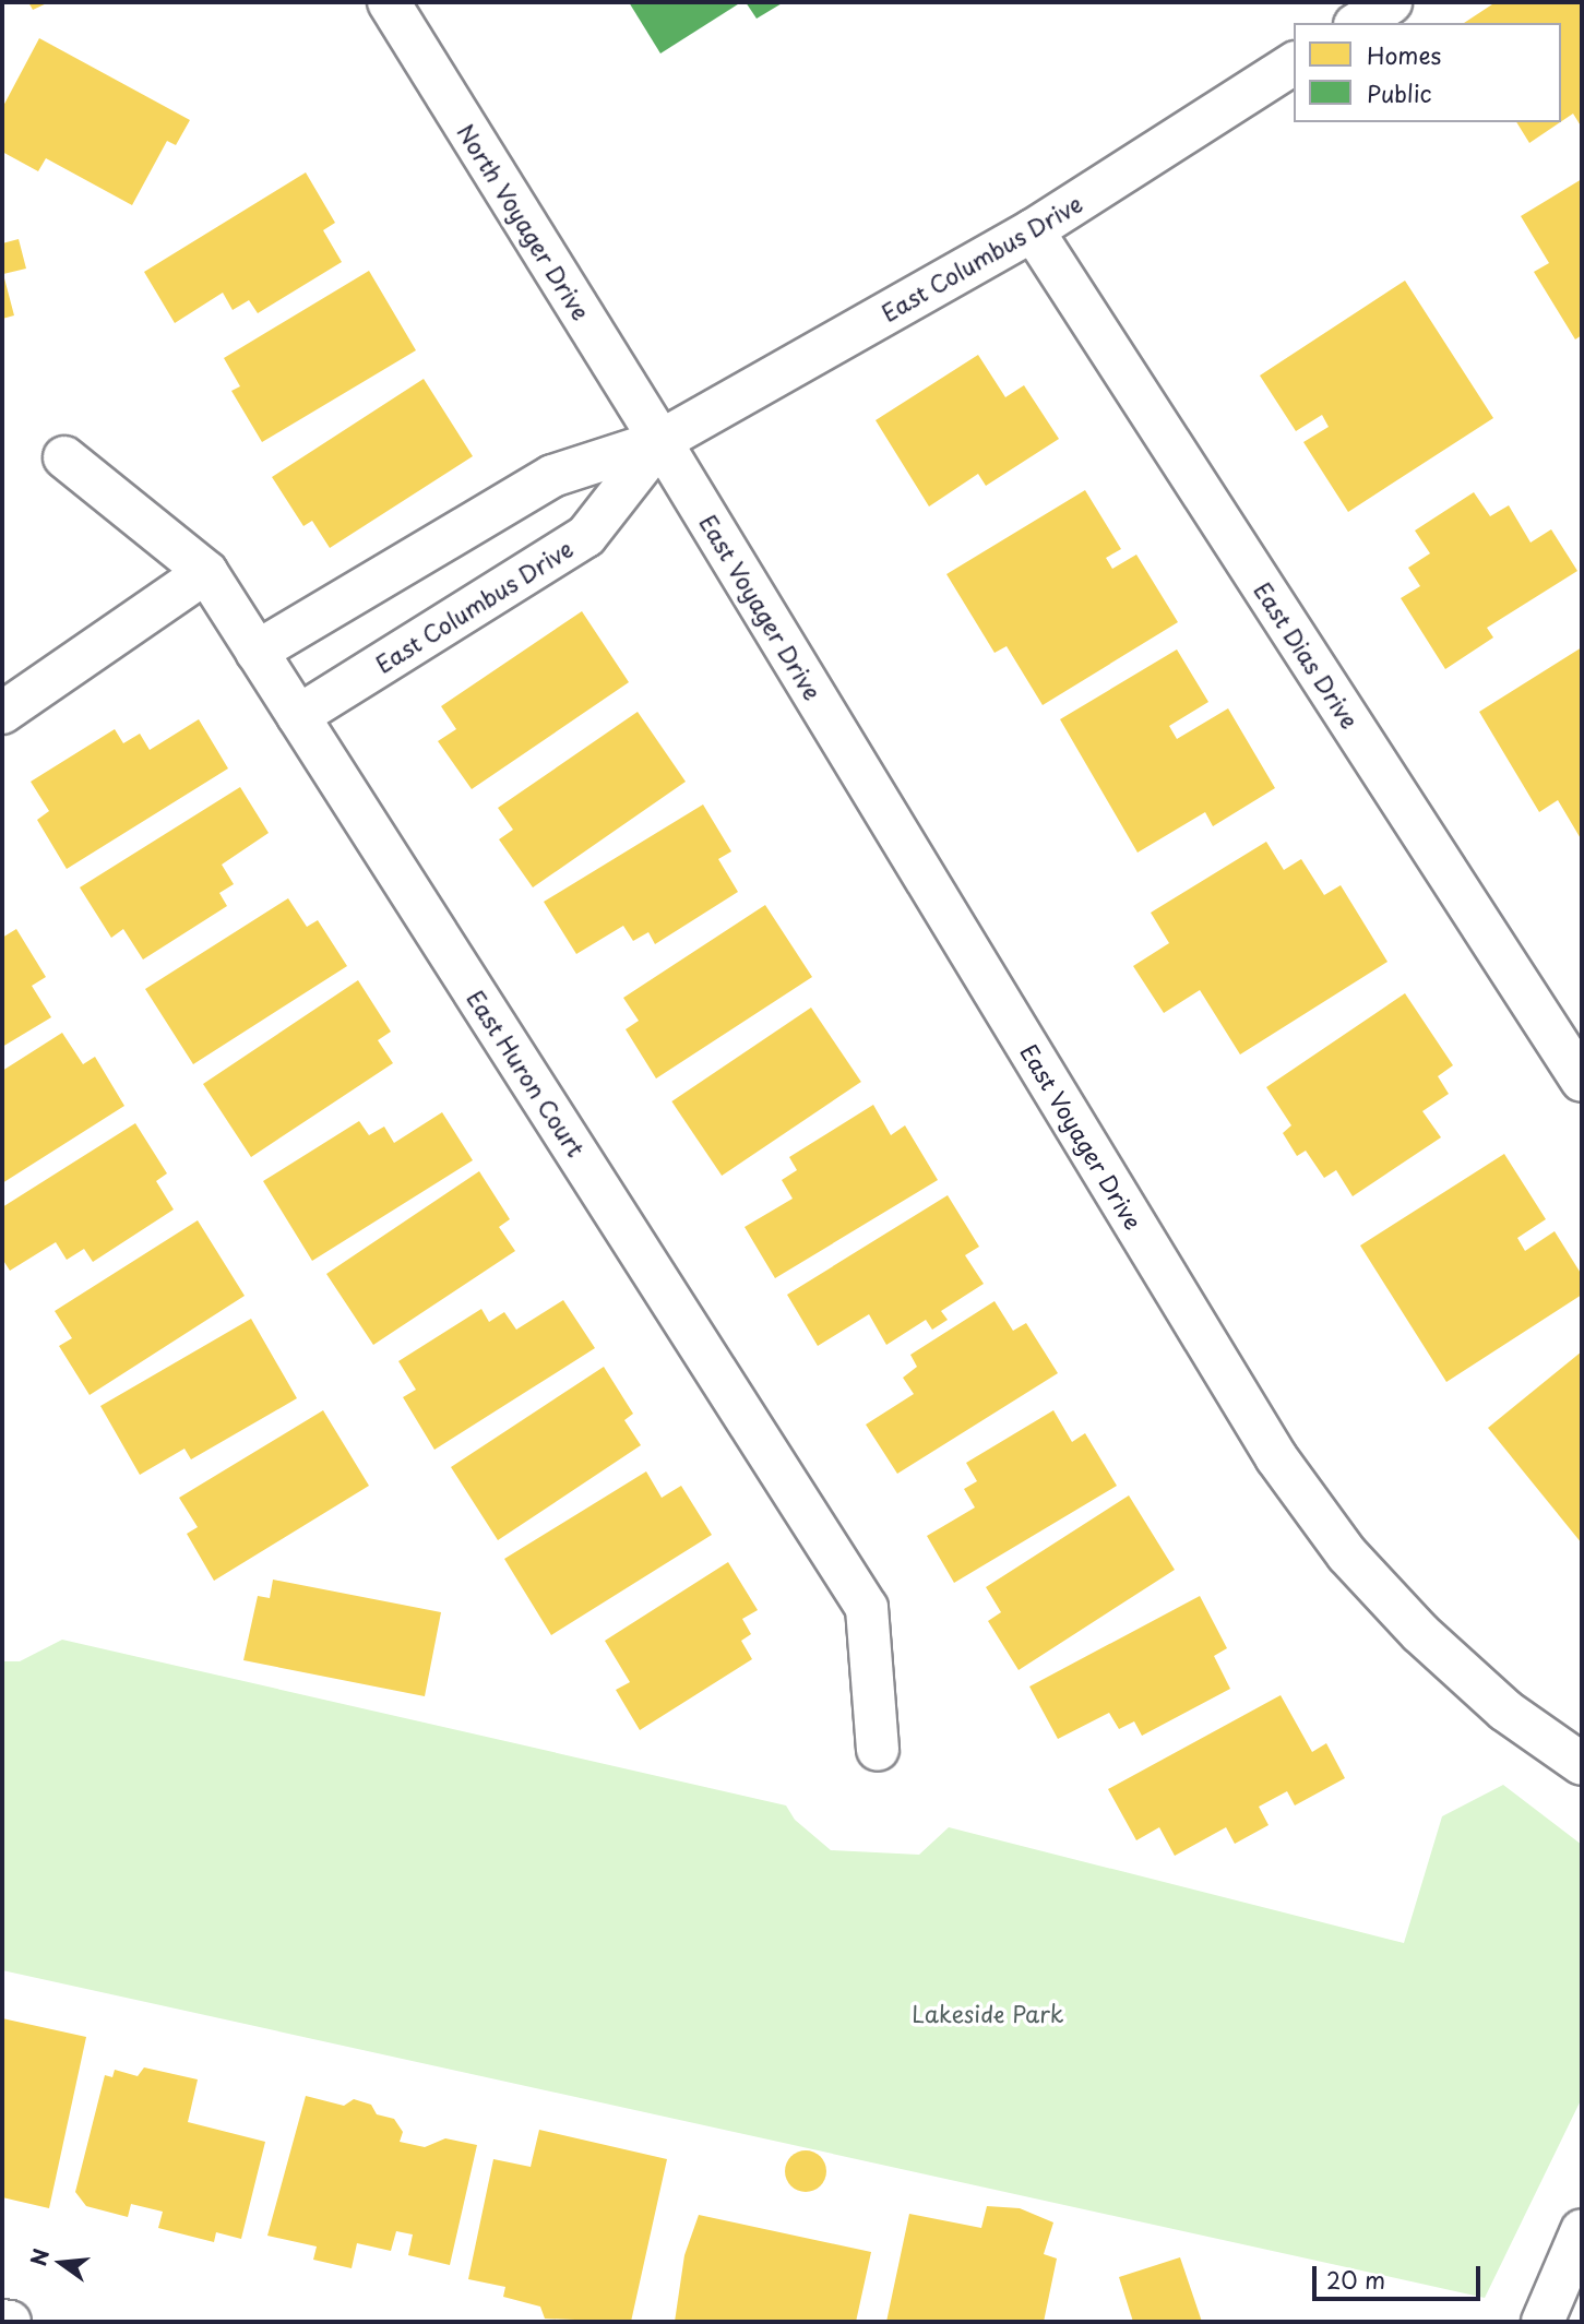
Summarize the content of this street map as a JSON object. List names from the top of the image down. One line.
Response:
{"streets":{"street":["North Voyager Drive","East Columbus Drive","East Voyager Drive","East Dias Drive","East Huron Court"]},"crossings":[["North Voyager Drive","East Columbus Drive"],["North Voyager Drive","East Voyager Drive"],["East Columbus Drive","East Voyager Drive"],["East Columbus Drive","East Dias Drive"],["East Columbus Drive","East Huron Court"]],"parks":["Lakeside Park"],"legend":["Homes","Public"],"scale_bar":"20 m","north":"left"}
